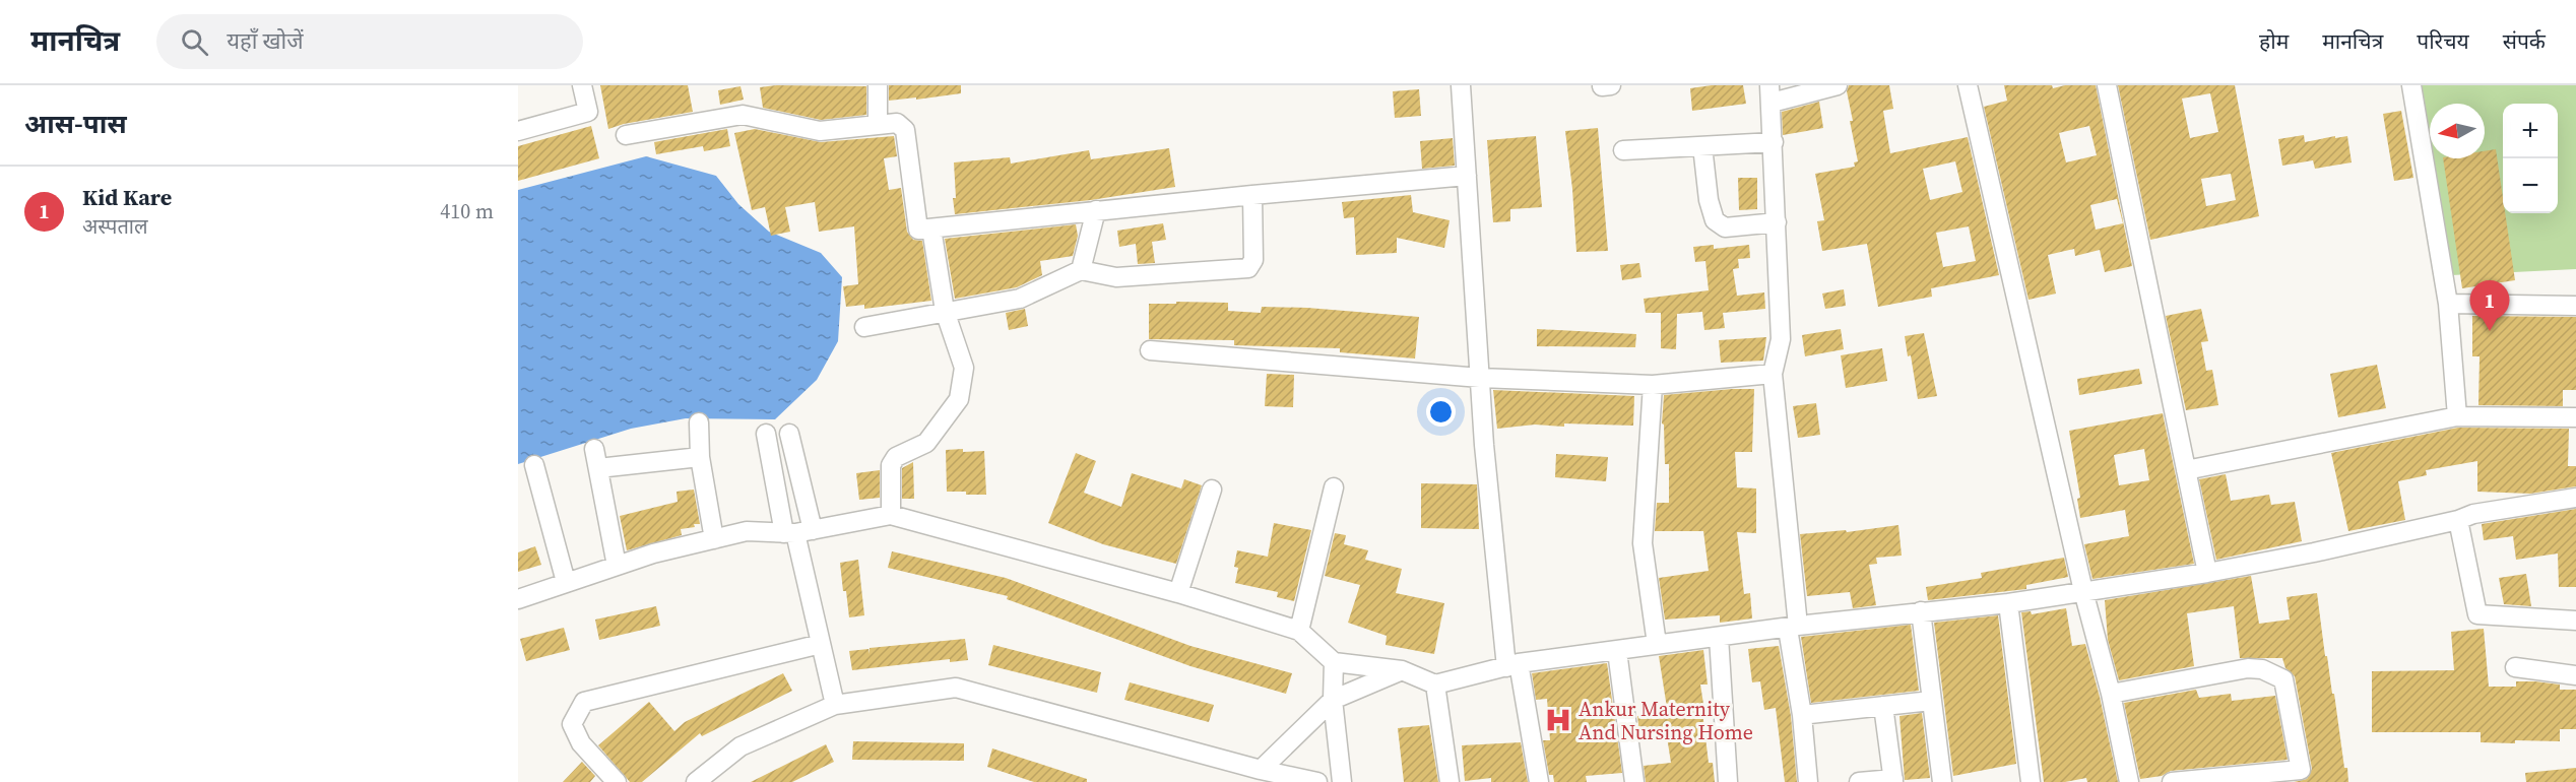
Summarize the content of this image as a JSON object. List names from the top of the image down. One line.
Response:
{"places":{"hospital":["Ankur Maternity And Nursing Home"]},"north":"left","page":{"header":"मानचित्र","search":"यहाँ खोजें","nav":["होम","मानचित्र","परिचय","संपर्क"],"heading":"आस-पास","map_buttons":["+","−"],"list":[{"mark":"1","name":"Kid Kare","note":"अस्पताल","value":"410 m"}],"pins":"1"}}
